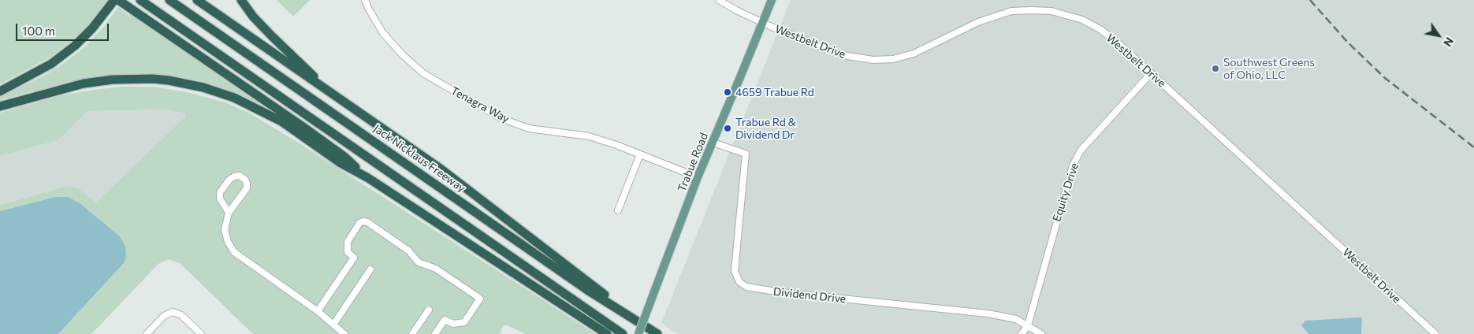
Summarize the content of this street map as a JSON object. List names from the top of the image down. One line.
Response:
{"streets":{"highway":["Jack Nicklaus Freeway"],"main road":["Trabue Road"],"street":["Westbelt Drive","Tenagra Way","Equity Drive","Dividend Drive"]},"crossings":[["Westbelt Drive","Trabue Road"],["Westbelt Drive","Equity Drive"],["Tenagra Way","Trabue Road"],["Trabue Road","Dividend Drive"],["Equity Drive","Dividend Drive"]],"places":["Southwest Greens of Ohio, LLC","4659 Trabue Rd","Trabue Rd & Dividend Dr"],"scale_bar":"100 m","north":"bottom right"}
